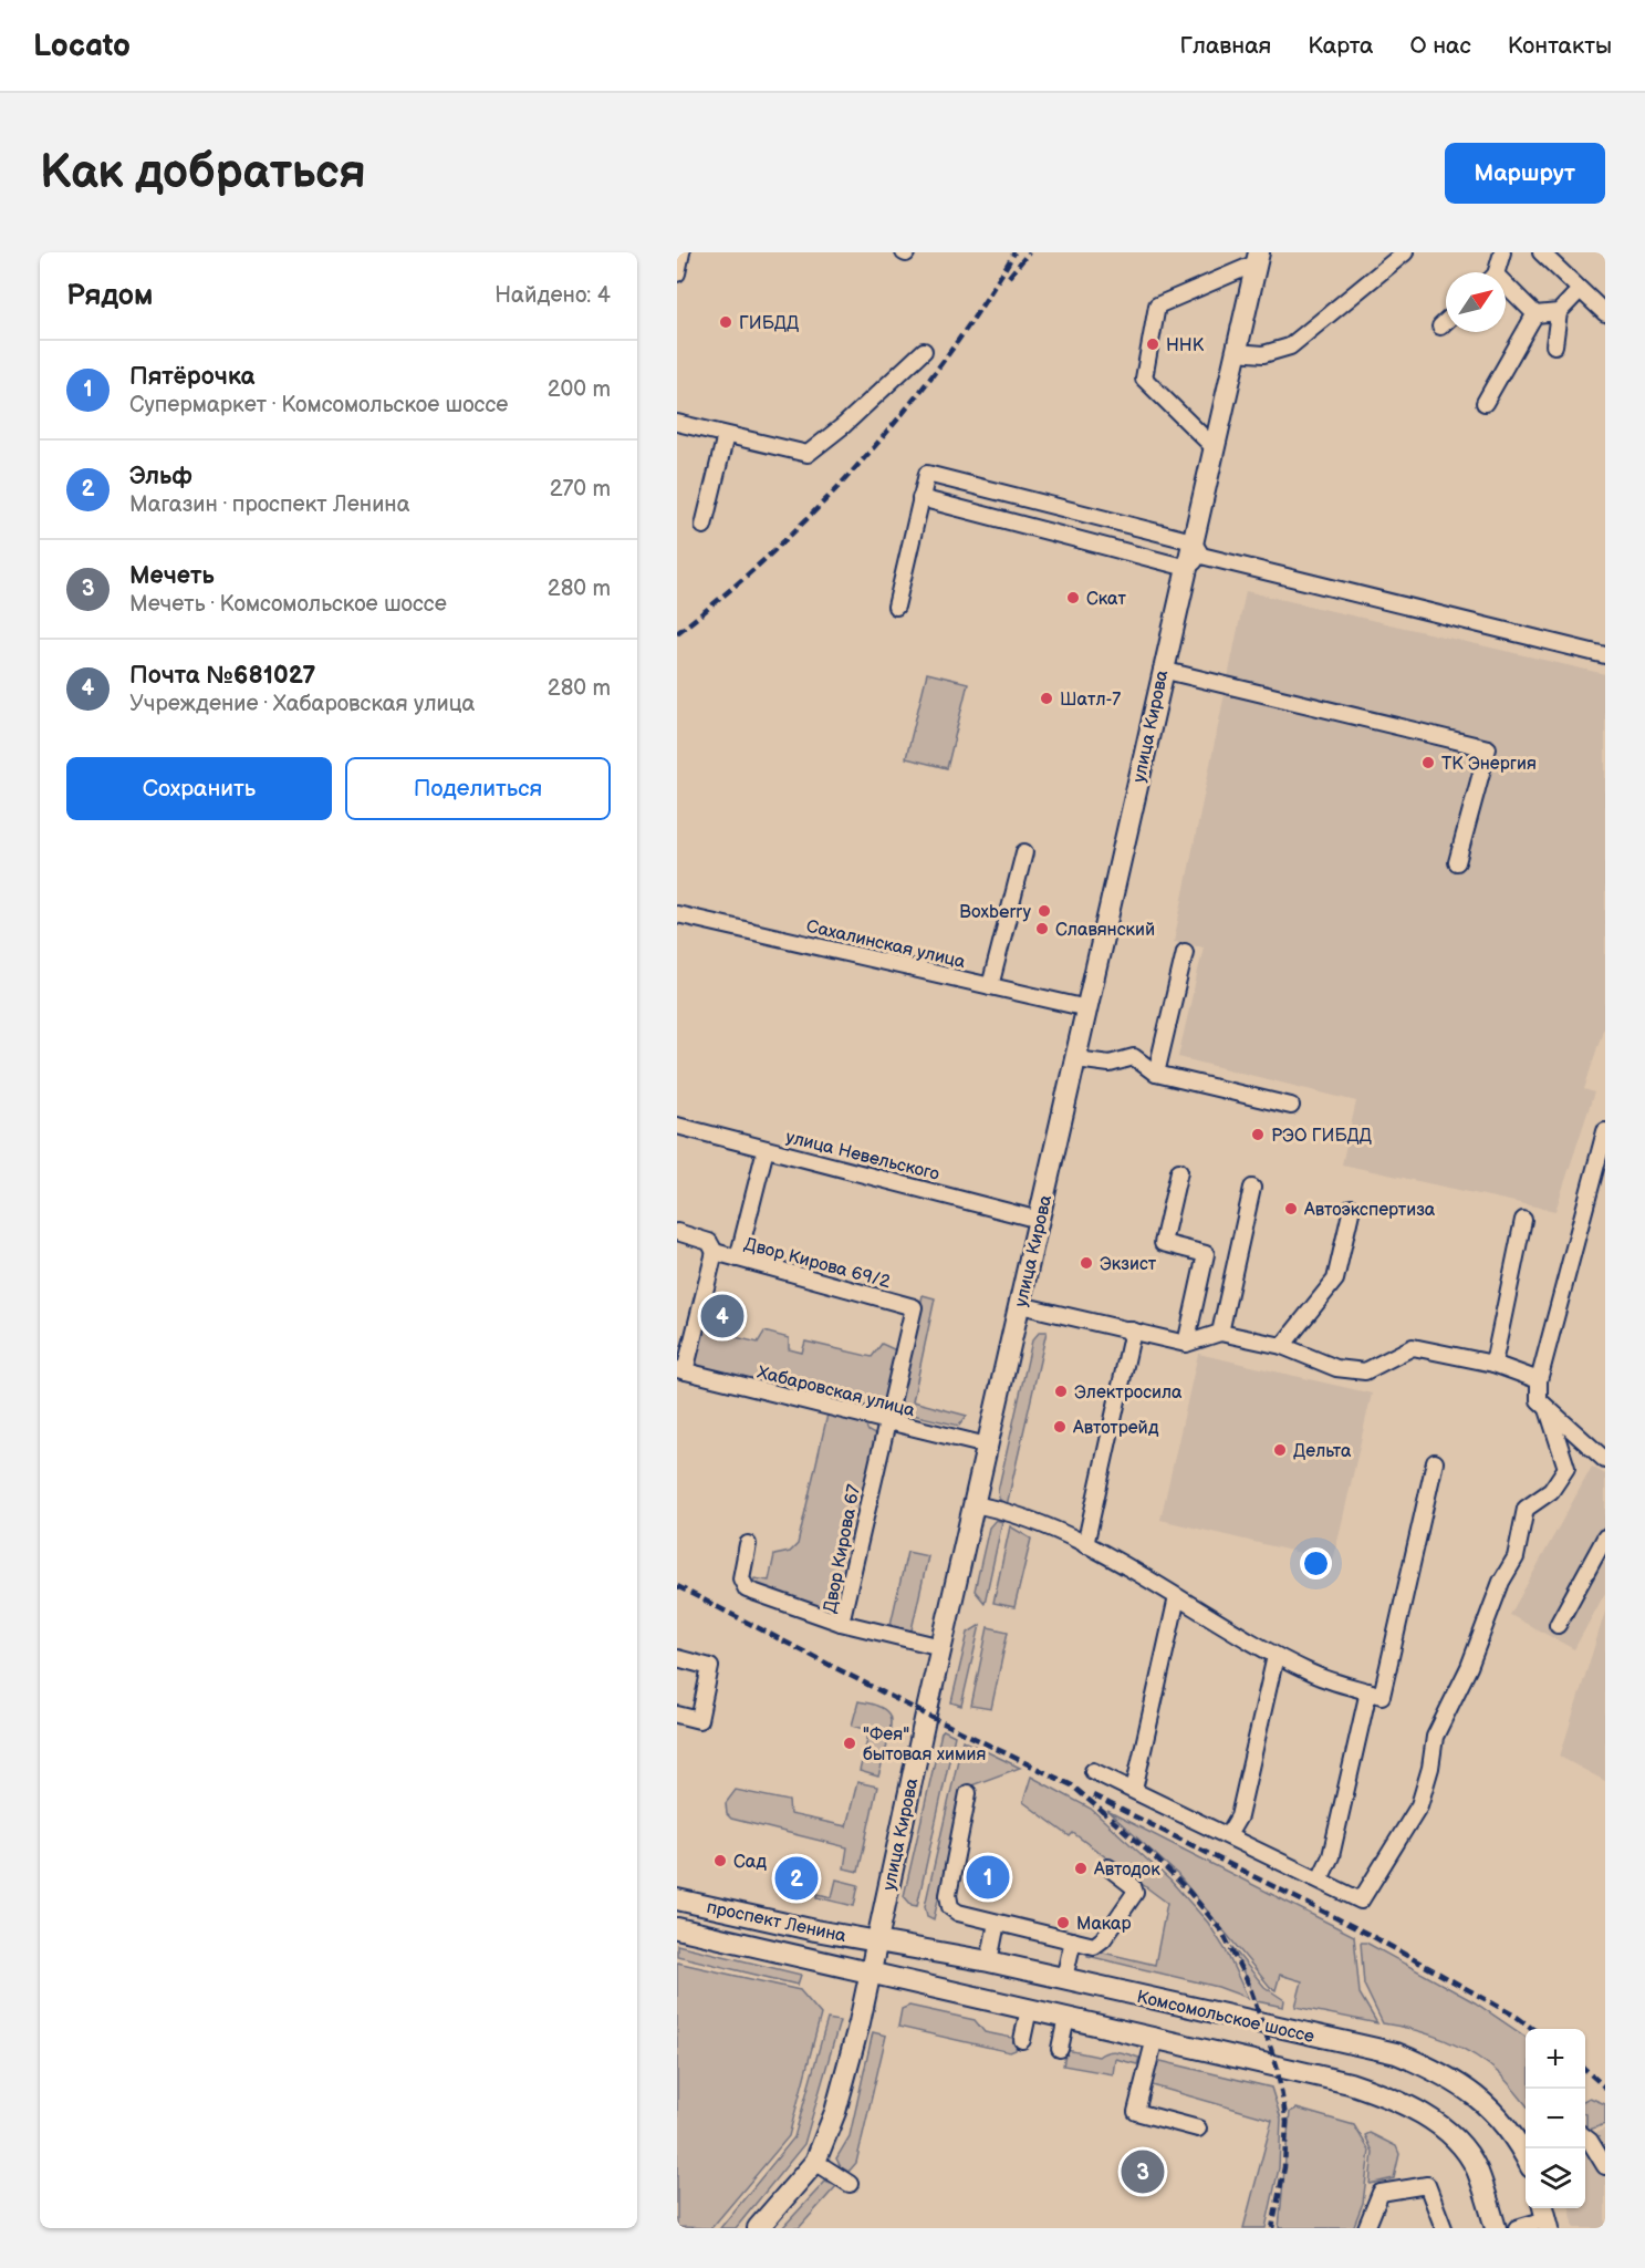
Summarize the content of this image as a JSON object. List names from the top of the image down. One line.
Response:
{"streets":{"main road":["улица Кирова","проспект Ленина","Комсомольское шоссе"],"street":["Сахалинская улица","улица Невельского","Двор Кирова 69/2","Хабаровская улица","Двор Кирова 67"]},"crossings":[["улица Кирова","Сахалинская улица"],["улица Кирова","улица Невельского"],["улица Кирова","Хабаровская улица"],["улица Кирова","Двор Кирова 67"],["улица Кирова","проспект Ленина"],["улица Кирова","Комсомольское шоссе"],["Двор Кирова 69/2","Хабаровская улица"],["Двор Кирова 69/2","Двор Кирова 67"],["Хабаровская улица","Двор Кирова 67"],["проспект Ленина","Комсомольское шоссе"]],"places":["ГИБДД","ННК","Скат","Шатл-7","ТК Энергия","Boxberry","Славянский","РЭО ГИБДД","Автоэкспертиза","Экзист","Электросила","Автотрейд","Дельта","\"Фея\" бытовая химия","Сад","Автодок","Макар"],"north":"top right","page":{"header":"Locato","nav":["Главная","Карта","О нас","Контакты"],"buttons":["Маршрут",["Сохранить","Поделиться"]],"title":"Как добраться","heading":["Рядом","Найдено: 4"],"list":[{"mark":"1","name":"Пятёрочка","note":"Супермаркет · Комсомольское шоссе","value":"200 m"},{"mark":"2","name":"Эльф","note":"Магазин · проспект Ленина","value":"270 m"},{"mark":"3","name":"Мечеть","note":"Мечеть · Комсомольское шоссе","value":"280 m"},{"mark":"4","name":"Почта №681027","note":"Учреждение · Хабаровская улица","value":"280 m"}],"pins":["4","1","2","3"],"map_buttons":["+","−"]}}
